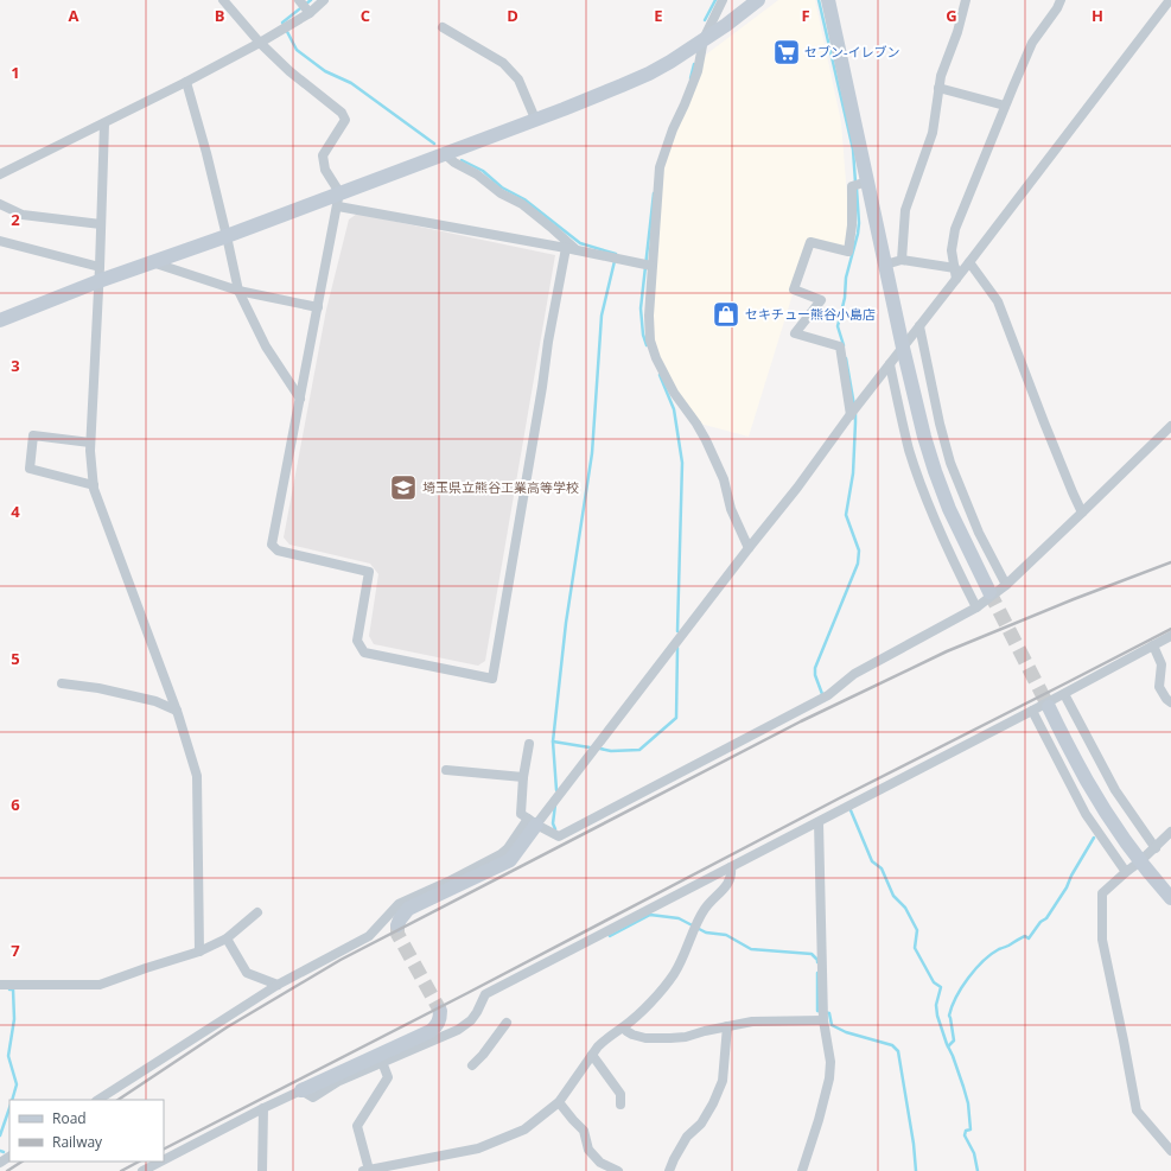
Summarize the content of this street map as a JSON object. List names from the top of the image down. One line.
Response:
{"places":{"supermarket":["セブン-イレブン"],"shop":["セキチュー熊谷小島店"],"school or university":["埼玉県立熊谷工業高等学校"]},"legend":["Road","Railway"],"grid":{"columns":["A","B","C","D","E","F","G","H"],"rows":["1","2","3","4","5","6","7"]}}
